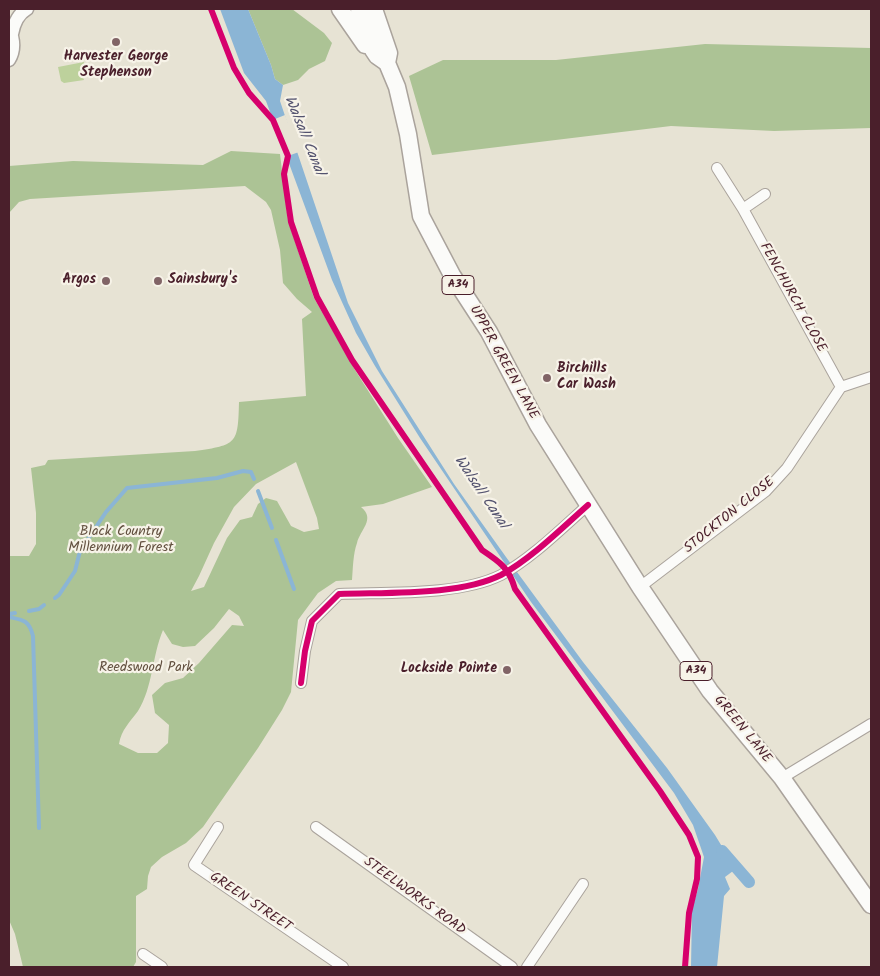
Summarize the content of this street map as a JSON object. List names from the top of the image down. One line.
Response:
{"streets":{"highway":["A34","UPPER GREEN LANE","GREEN LANE"],"street":["FENCHURCH CLOSE","STOCKTON CLOSE","STEELWORKS ROAD","GREEN STREET"]},"crossings":[["A34","UPPER GREEN LANE"],["FENCHURCH CLOSE","STOCKTON CLOSE"],["UPPER GREEN LANE","GREEN LANE"],["STOCKTON CLOSE","GREEN LANE"]],"water":["Walsall Canal"],"parks":["Black Country Millennium Forest","Reedswood Park"],"places":["Harvester George Stephenson","Argos","Sainsbury's","Birchills Car Wash","Lockside Pointe"]}
